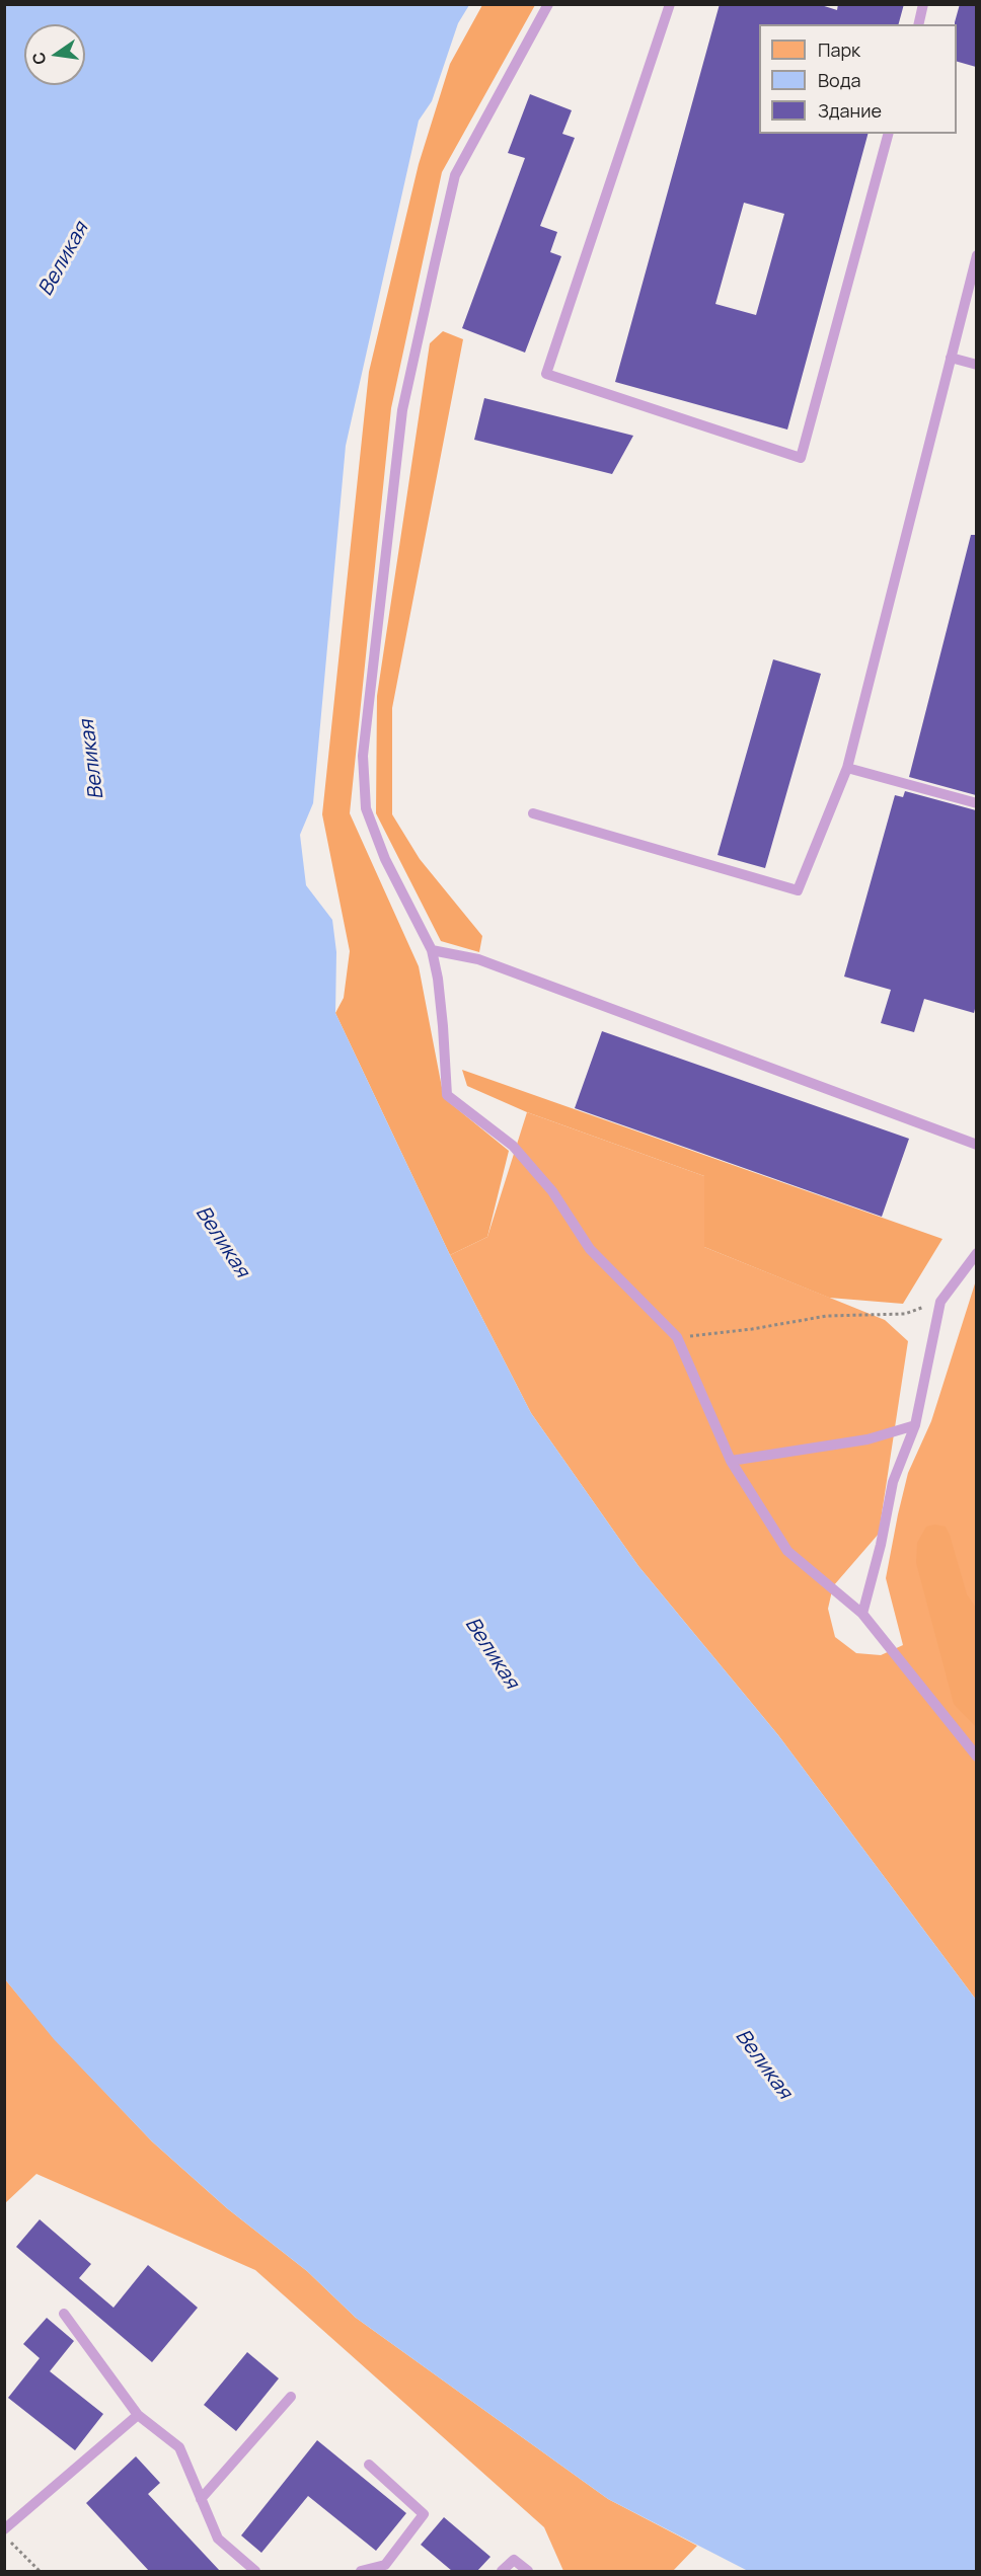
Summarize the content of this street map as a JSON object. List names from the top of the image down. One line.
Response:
{"water":["Великая"],"legend":["Парк","Вода","Здание"],"north":"left"}
